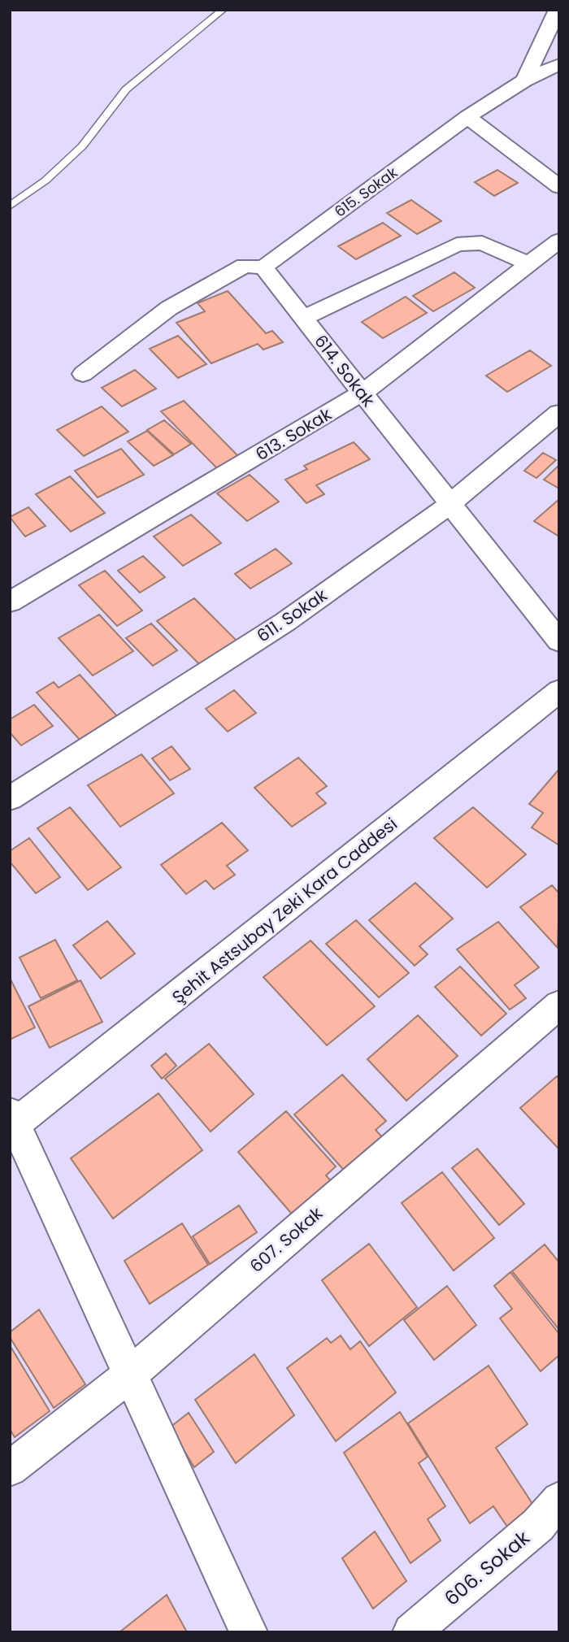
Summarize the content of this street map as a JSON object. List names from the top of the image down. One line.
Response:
{"streets":{"street":["615. Sokak","614. Sokak","613. Sokak","611. Sokak","Şehit Astsubay Zeki Kara Caddesi","607. Sokak","606. Sokak"]},"crossings":[["615. Sokak","614. Sokak"],["614. Sokak","613. Sokak"],["614. Sokak","611. Sokak"]]}
